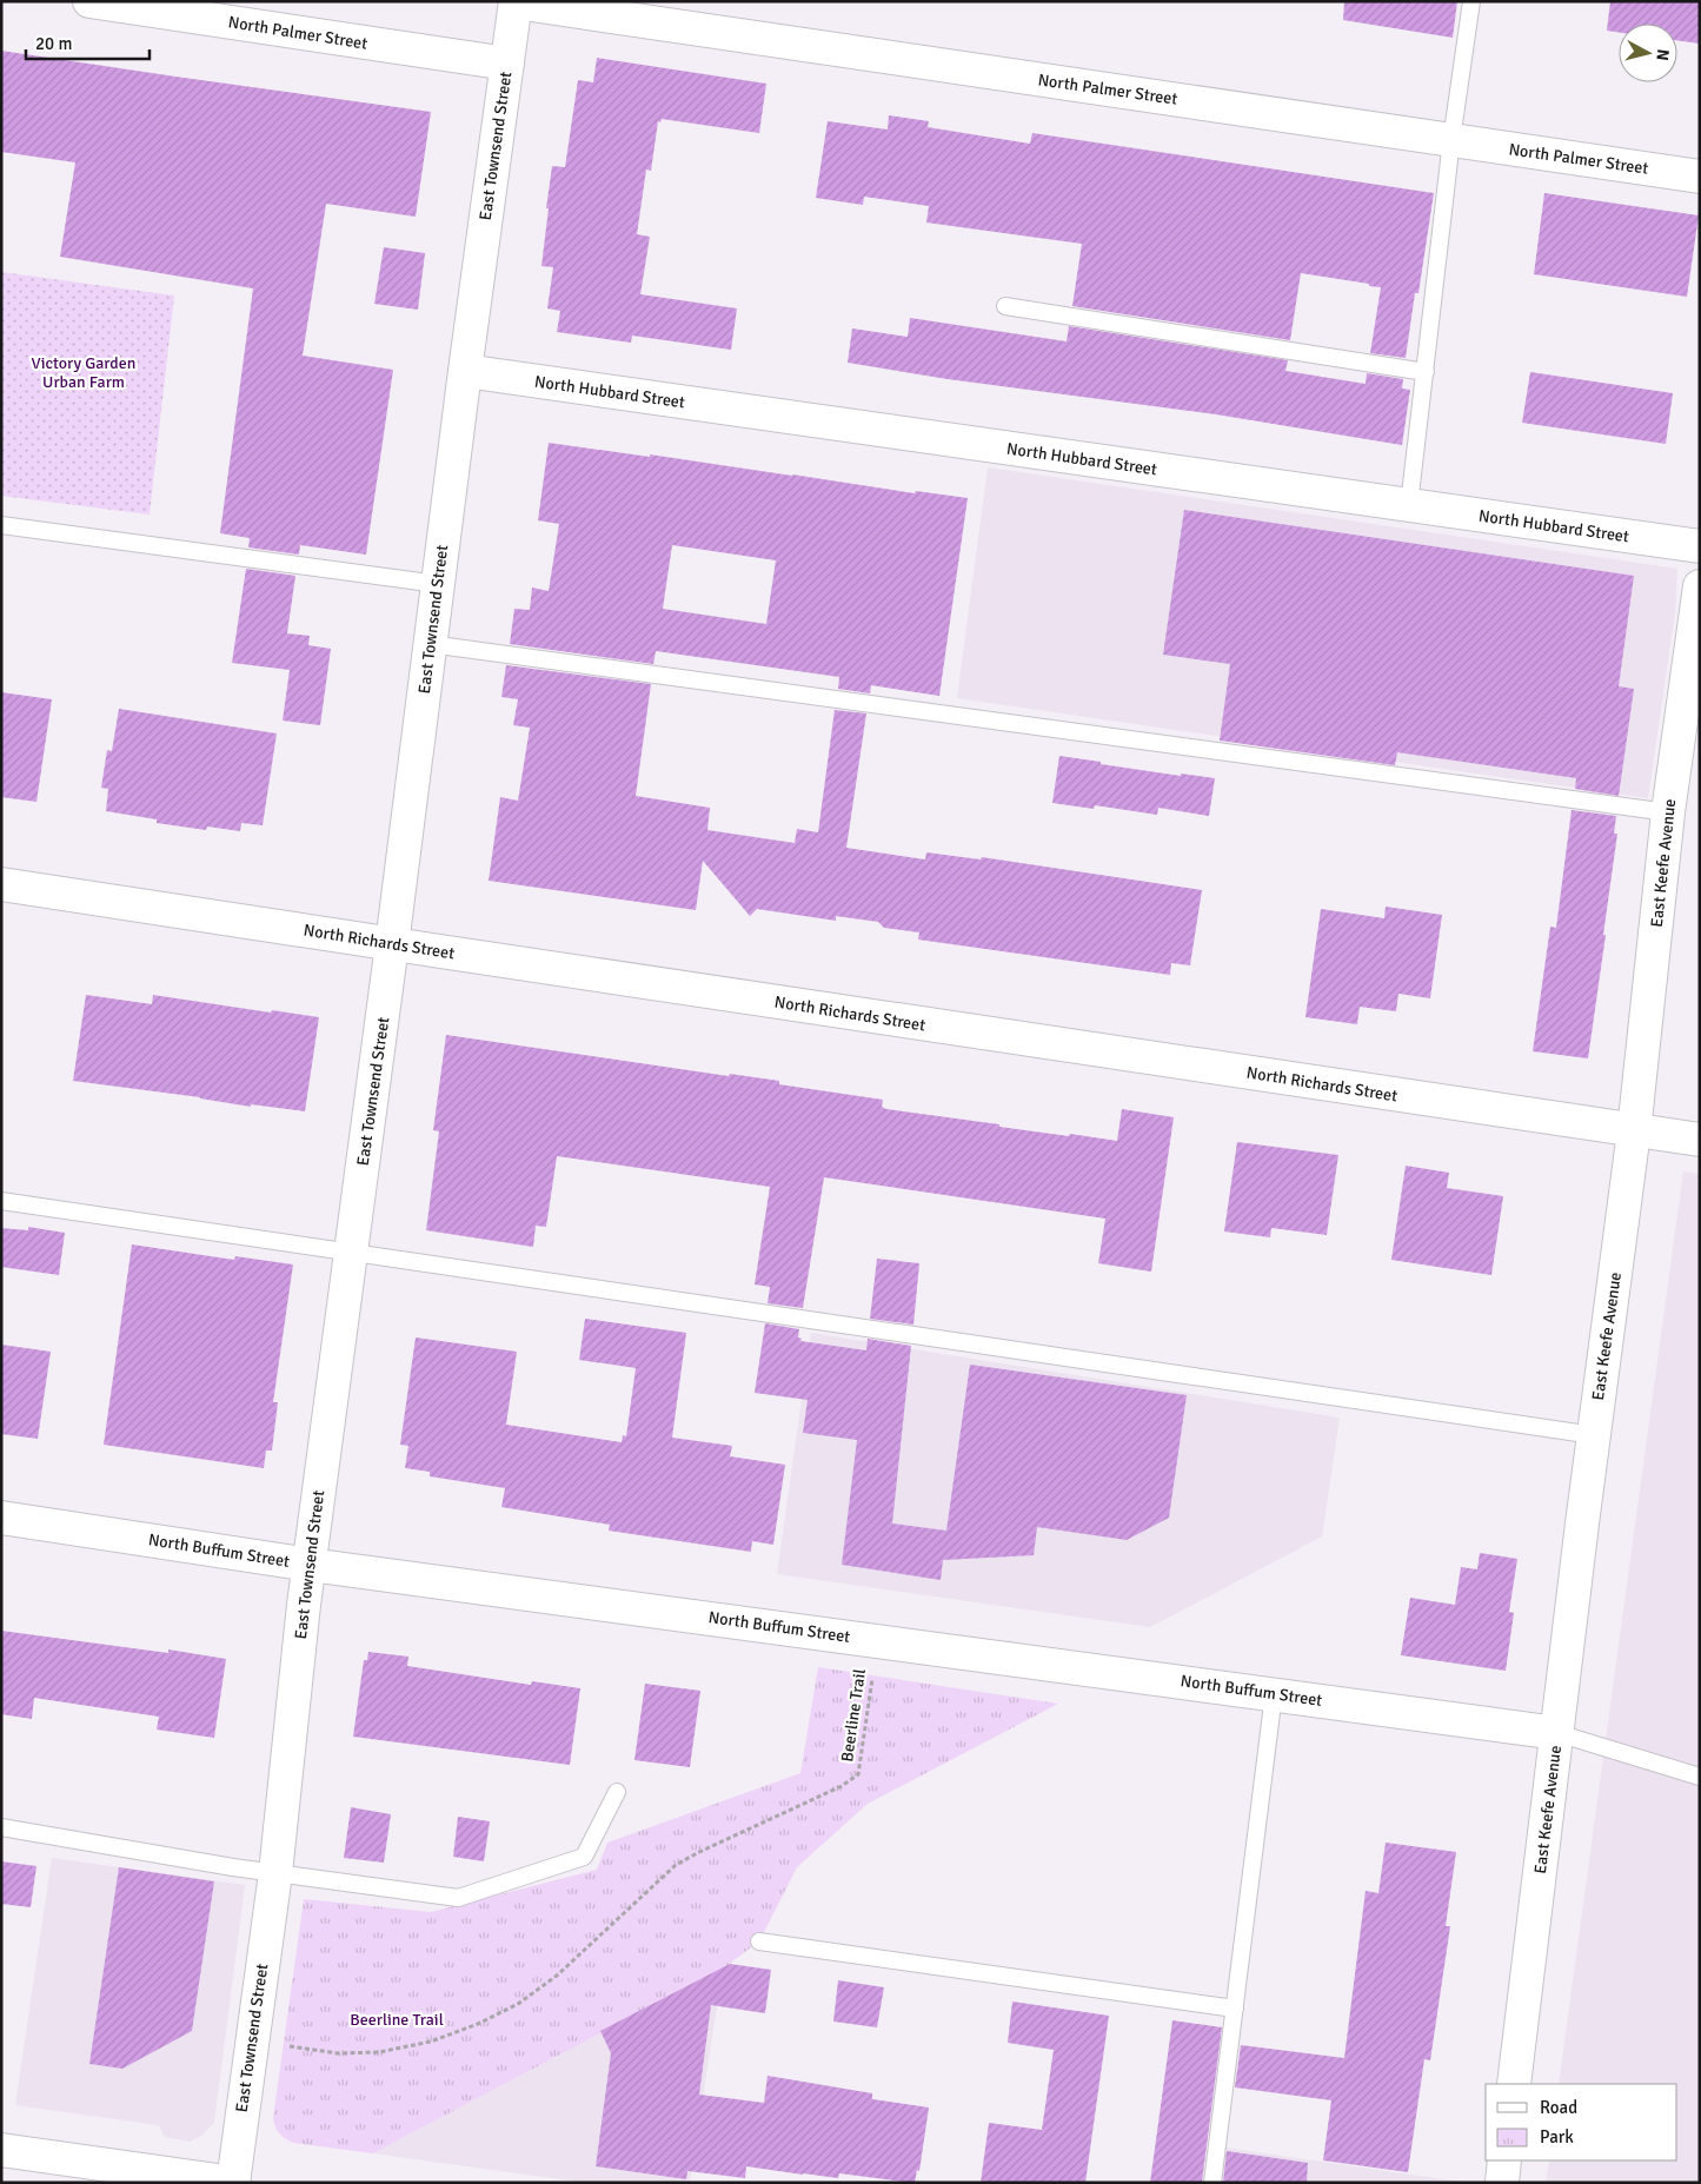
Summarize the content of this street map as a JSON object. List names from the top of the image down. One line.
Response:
{"streets":{"street":["North Palmer Street","East Townsend Street","North Hubbard Street","East Keefe Avenue","North Richards Street","North Buffum Street"],"path":["Beerline Trail"]},"crossings":[["North Palmer Street","East Townsend Street"],["East Townsend Street","North Hubbard Street"],["East Townsend Street","North Richards Street"],["East Townsend Street","North Buffum Street"],["East Townsend Street","Beerline Trail"],["East Keefe Avenue","North Richards Street"],["East Keefe Avenue","North Buffum Street"],["North Buffum Street","Beerline Trail"]],"parks":["Victory Garden Urban Farm","Beerline Trail"],"legend":["Road","Park"],"scale_bar":"20 m","north":"right"}
